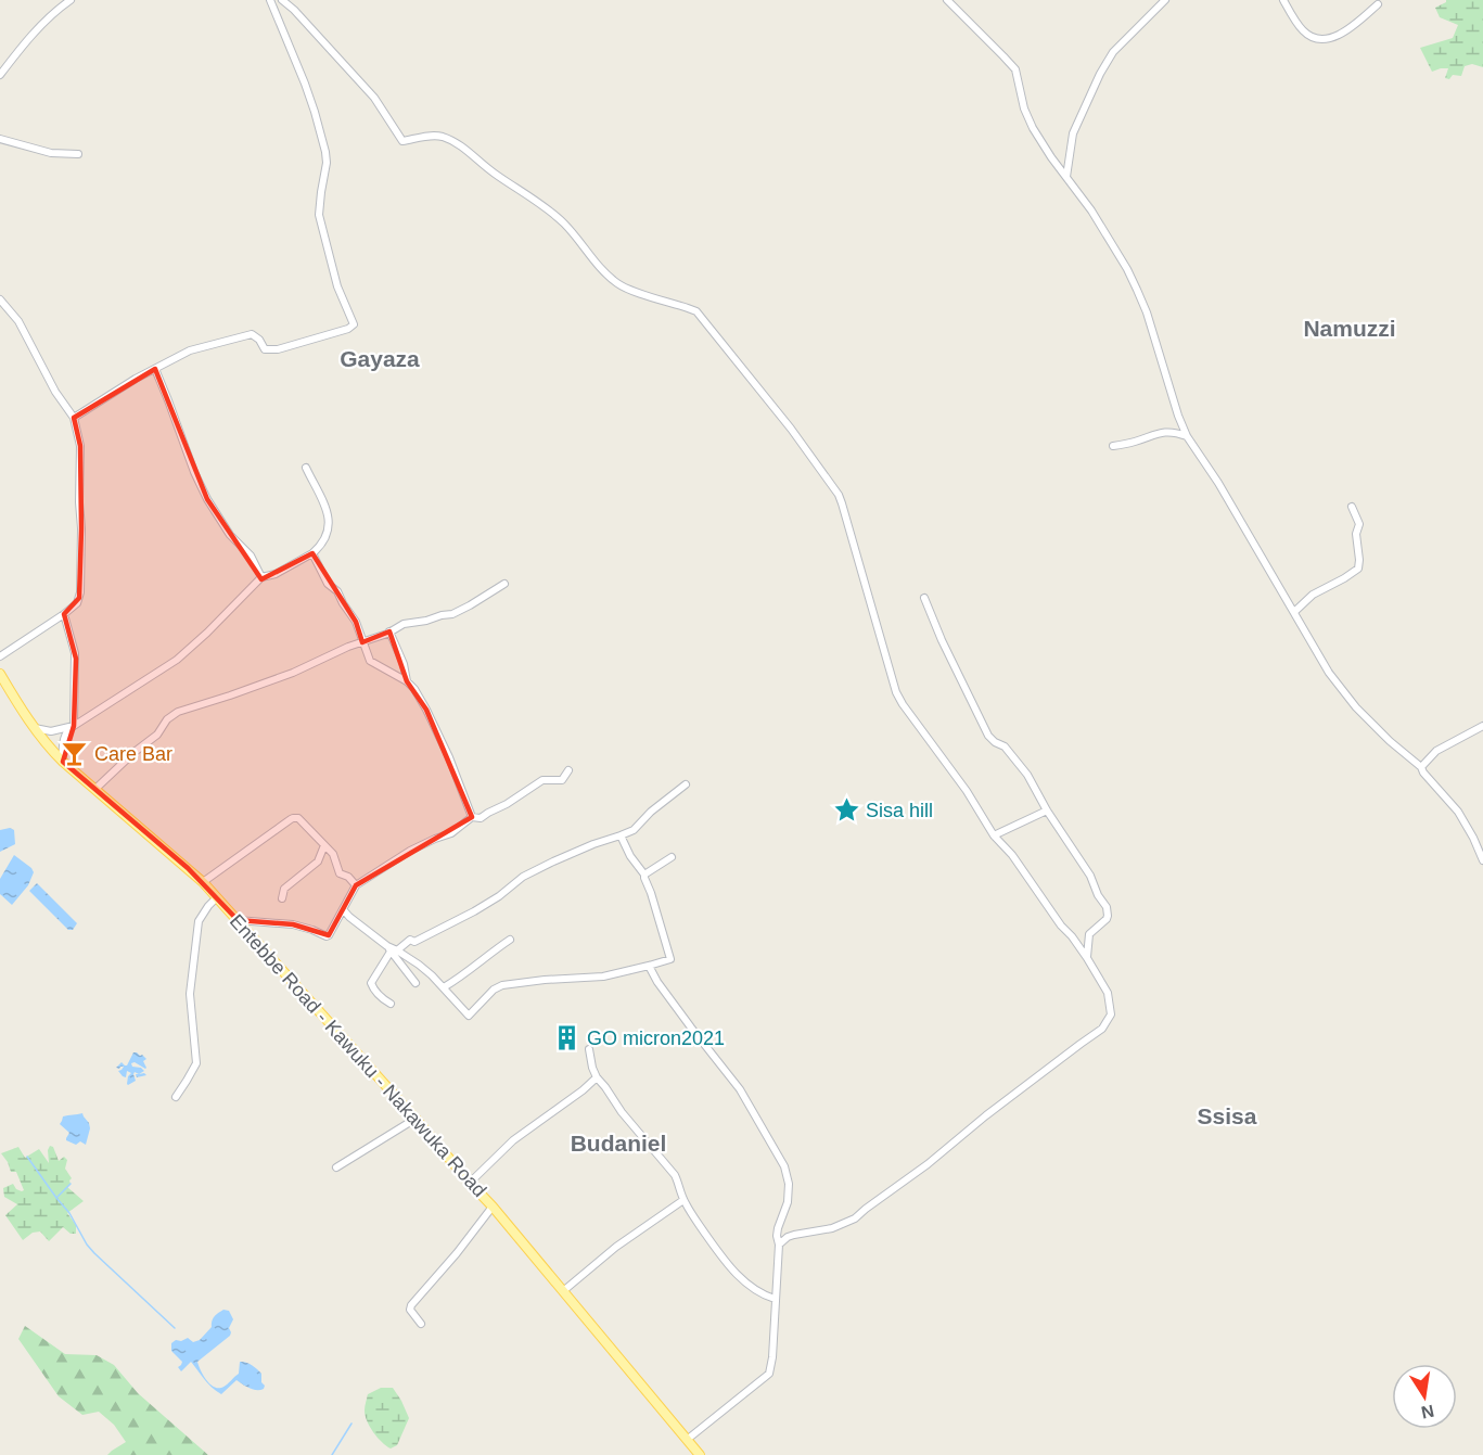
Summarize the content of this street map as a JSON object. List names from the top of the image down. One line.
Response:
{"streets":{"main road":["Entebbe Road - Kawuku - Nakawuka Road"]},"districts":["Namuzzi","Gayaza","Ssisa","Budaniel"],"places":{"bar":["Care Bar"],"place":["Sisa hill"],"building":["GO micron2021"]},"north":"bottom"}
